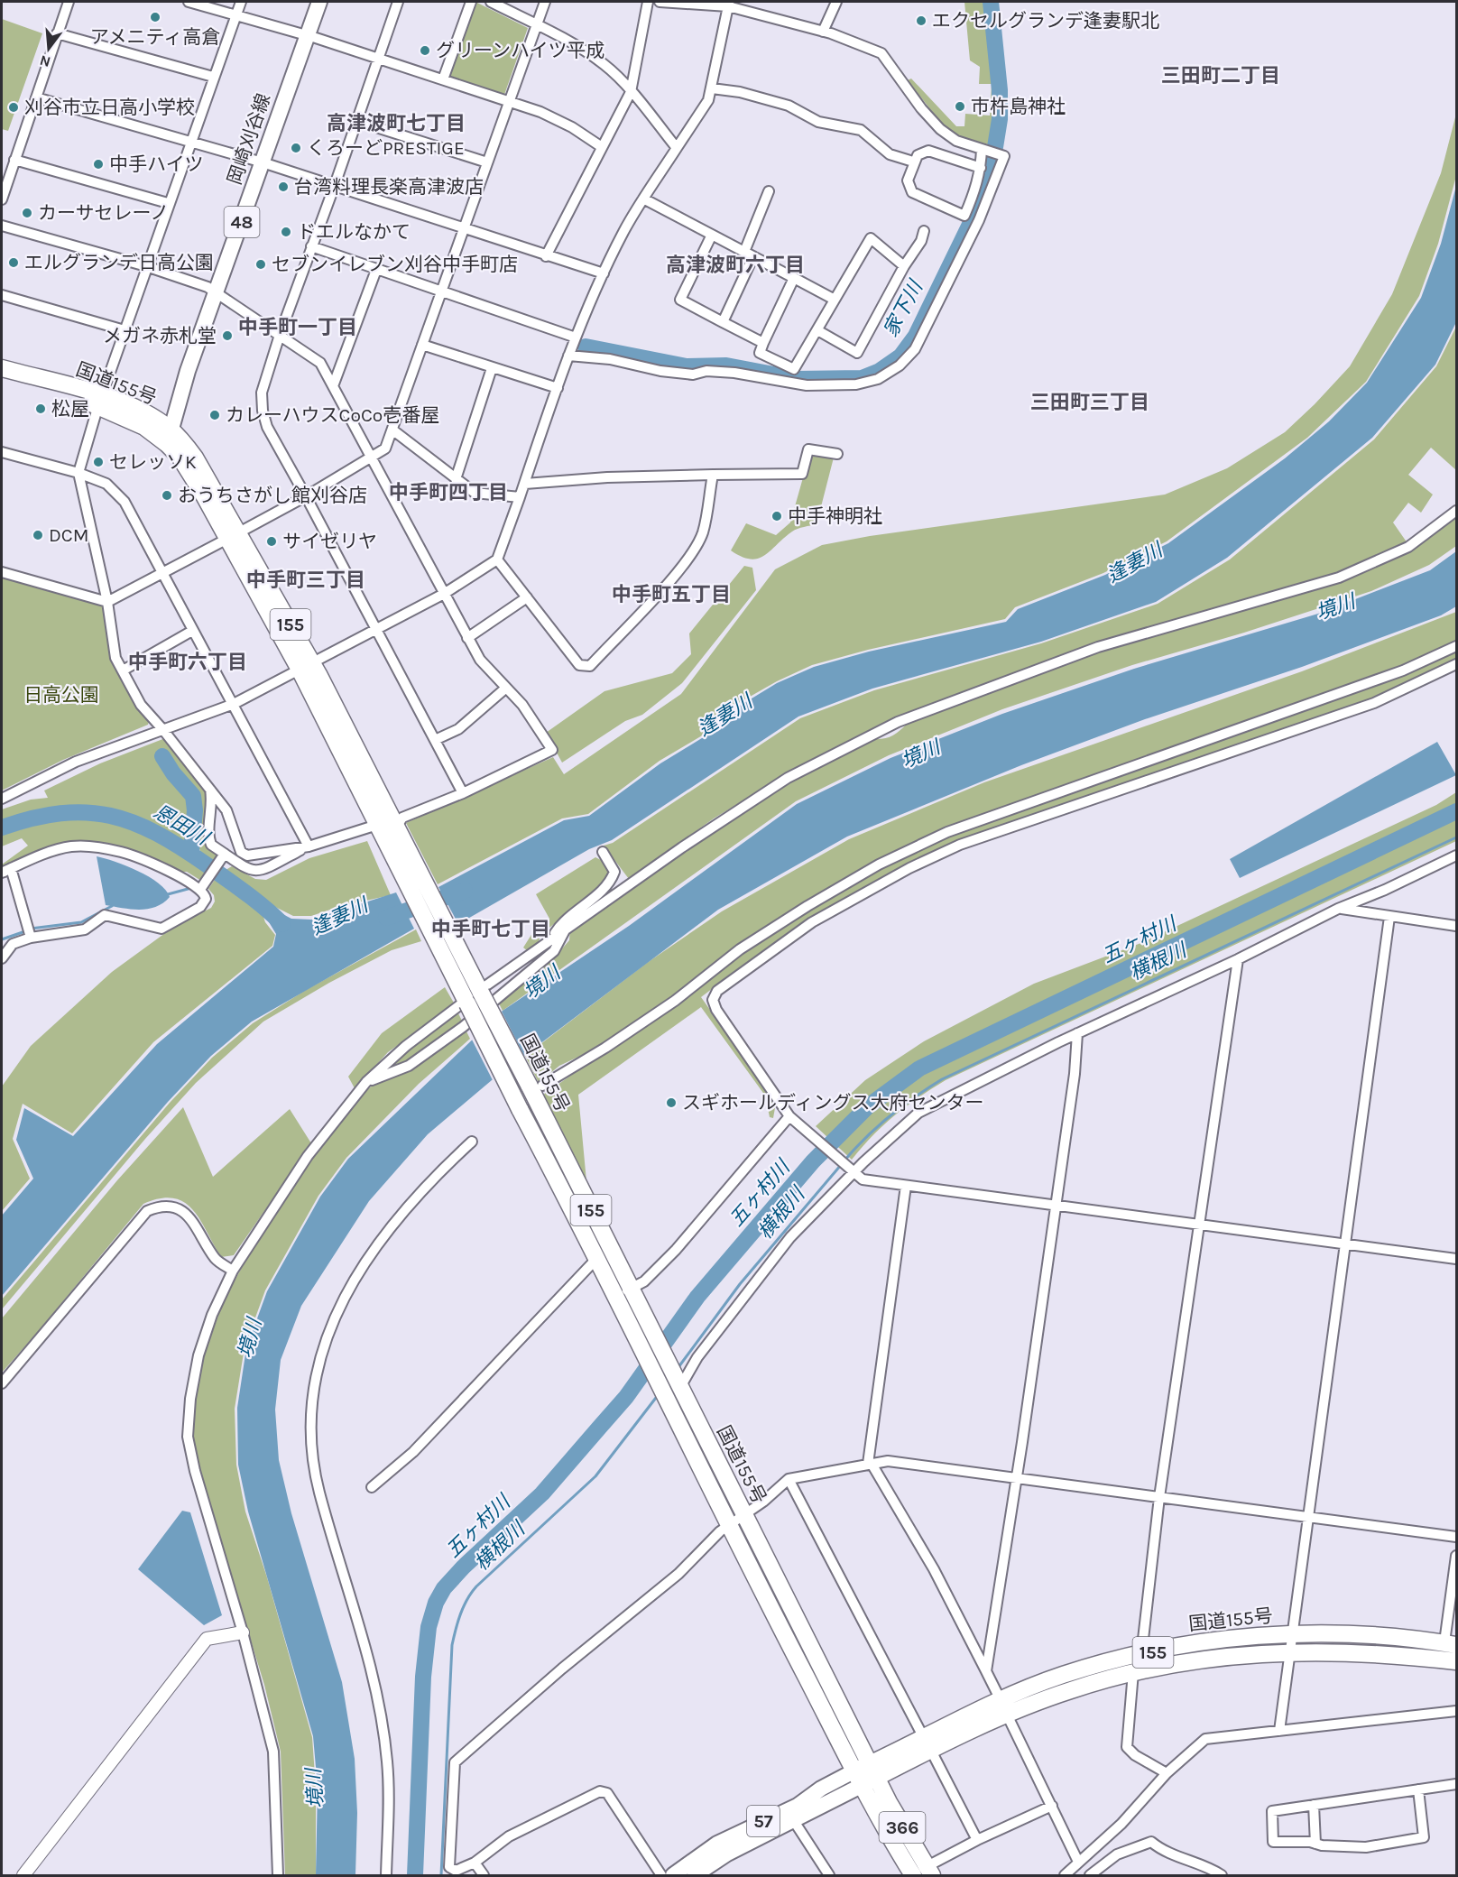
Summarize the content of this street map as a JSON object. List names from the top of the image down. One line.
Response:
{"streets":{"highway":["国道155号","155","366"],"main road":["岡崎刈谷線","48","57"]},"crossings":[["岡崎刈谷線","国道155号"],["国道155号","57"],["国道155号","366"],["57","366"]],"districts":["三田町二丁目","高津波町七丁目","高津波町六丁目","中手町一丁目","三田町三丁目","中手町四丁目","中手町三丁目","中手町五丁目","中手町六丁目","中手町七丁目"],"water":["家下川","逢妻川","境川","恩田川","五ヶ村川","横根川"],"parks":["日高公園"],"places":["アメニティ高倉","エクセルグランデ逢妻駅北","グリーンハイツ平成","市杵島神社","刈谷市立日高小学校","くろーどPRESTIGE","中手ハイツ","台湾料理長楽高津波店","カーサセレーノ","ドエルなかて","エルグランデ日高公園","セブンイレブン刈谷中手町店","メガネ赤札堂","松屋","カレーハウスCoCo壱番屋","セレッソK","おうちさがし館刈谷店","中手神明社","DCM","サイゼリヤ","スギホールディングス大府センター"],"north":"bottom"}
